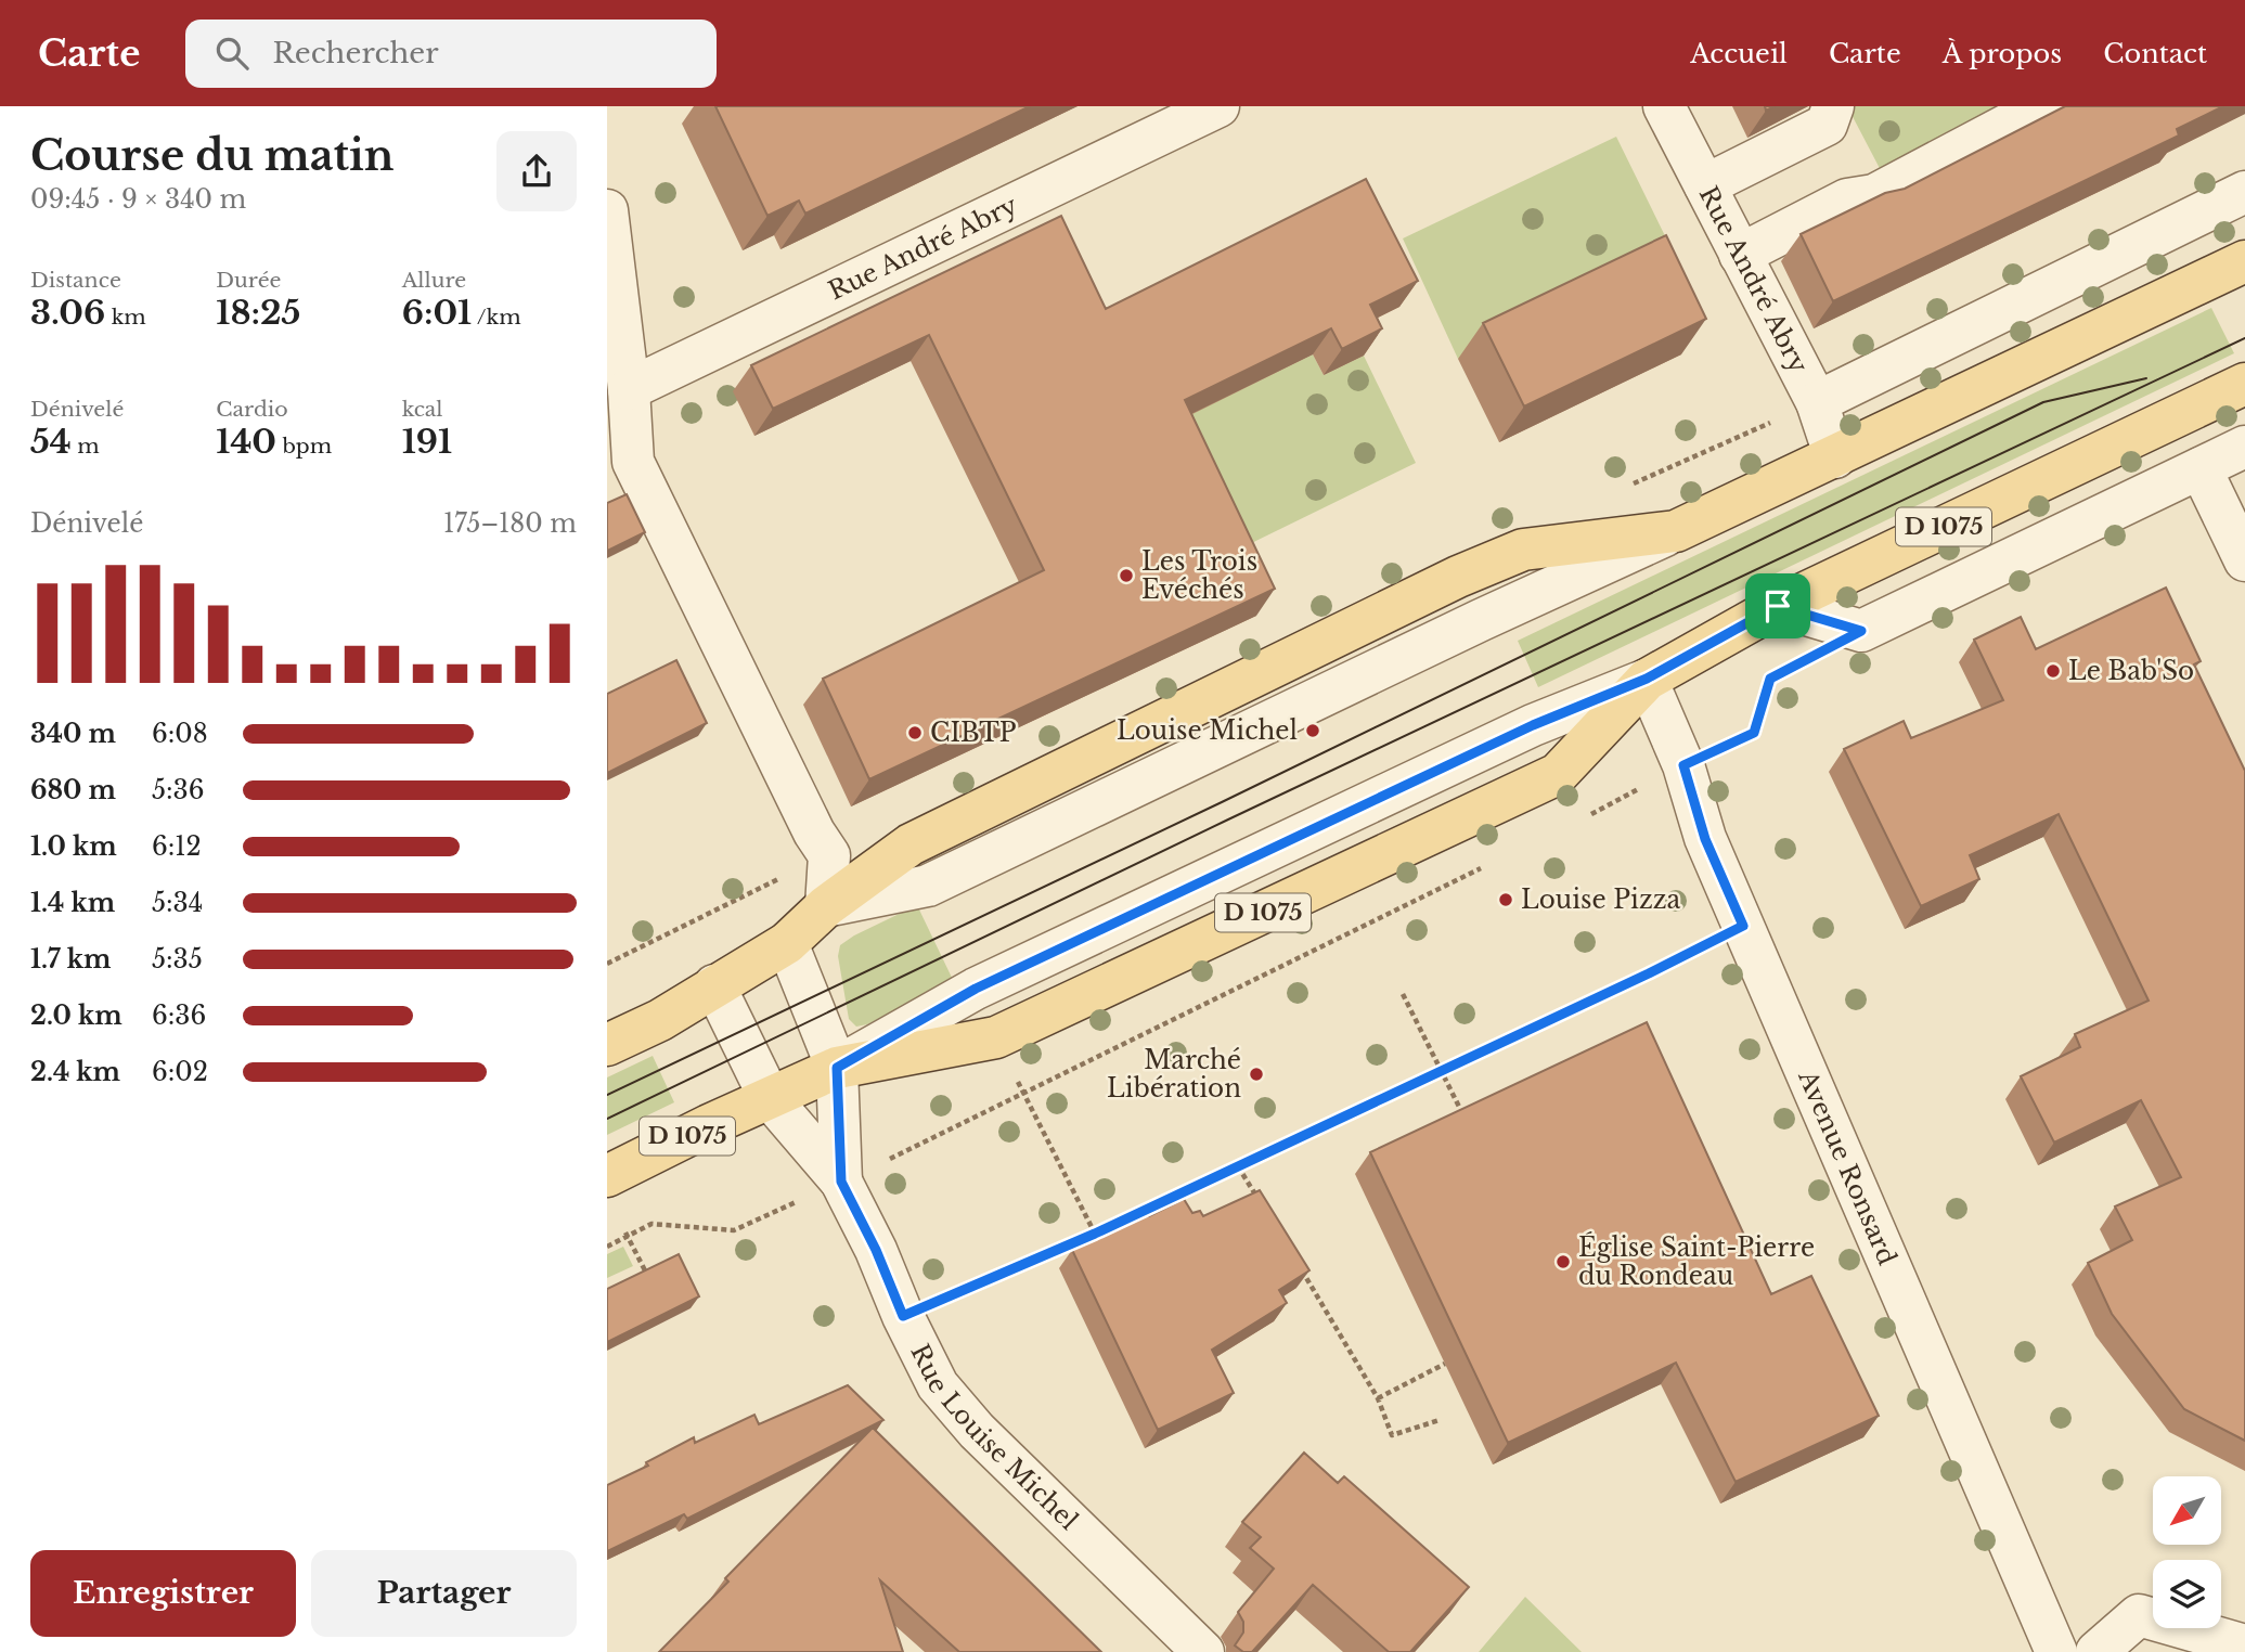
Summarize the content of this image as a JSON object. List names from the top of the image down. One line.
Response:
{"streets":{"main road":["D 1075"],"street":["Rue André Abry","Avenue Ronsard","Rue Louise Michel"]},"crossings":[["D 1075","Avenue Ronsard"],["D 1075","Rue Louise Michel"]],"places":["Les Trois Evéchés","Le Bab'So","Louise Michel","CIBTP","Louise Pizza","Marché Libération","Église Saint-Pierre du Rondeau"],"north":"bottom left","page":{"header":"Carte","search":"Rechercher","nav":["Accueil","Carte","À propos","Contact"],"heading":["Course du matin","09:45 · 9 × 340 m"],"stats":[["Distance","3.06 km"],["Durée","18:25"],["Allure","6:01 /km"],["Dénivelé","54 m"],["Cardio","140 bpm"],["kcal","191"]],"chart":["Dénivelé","175–180 m"],"list":[{"name":"340 m","note":"6:08"},{"name":"680 m","note":"5:36"},{"name":"1.0 km","note":"6:12"},{"name":"1.4 km","note":"5:34"},{"name":"1.7 km","note":"5:35"},{"name":"2.0 km","note":"6:36"},{"name":"2.4 km","note":"6:02"}],"buttons":["Enregistrer","Partager"]}}
